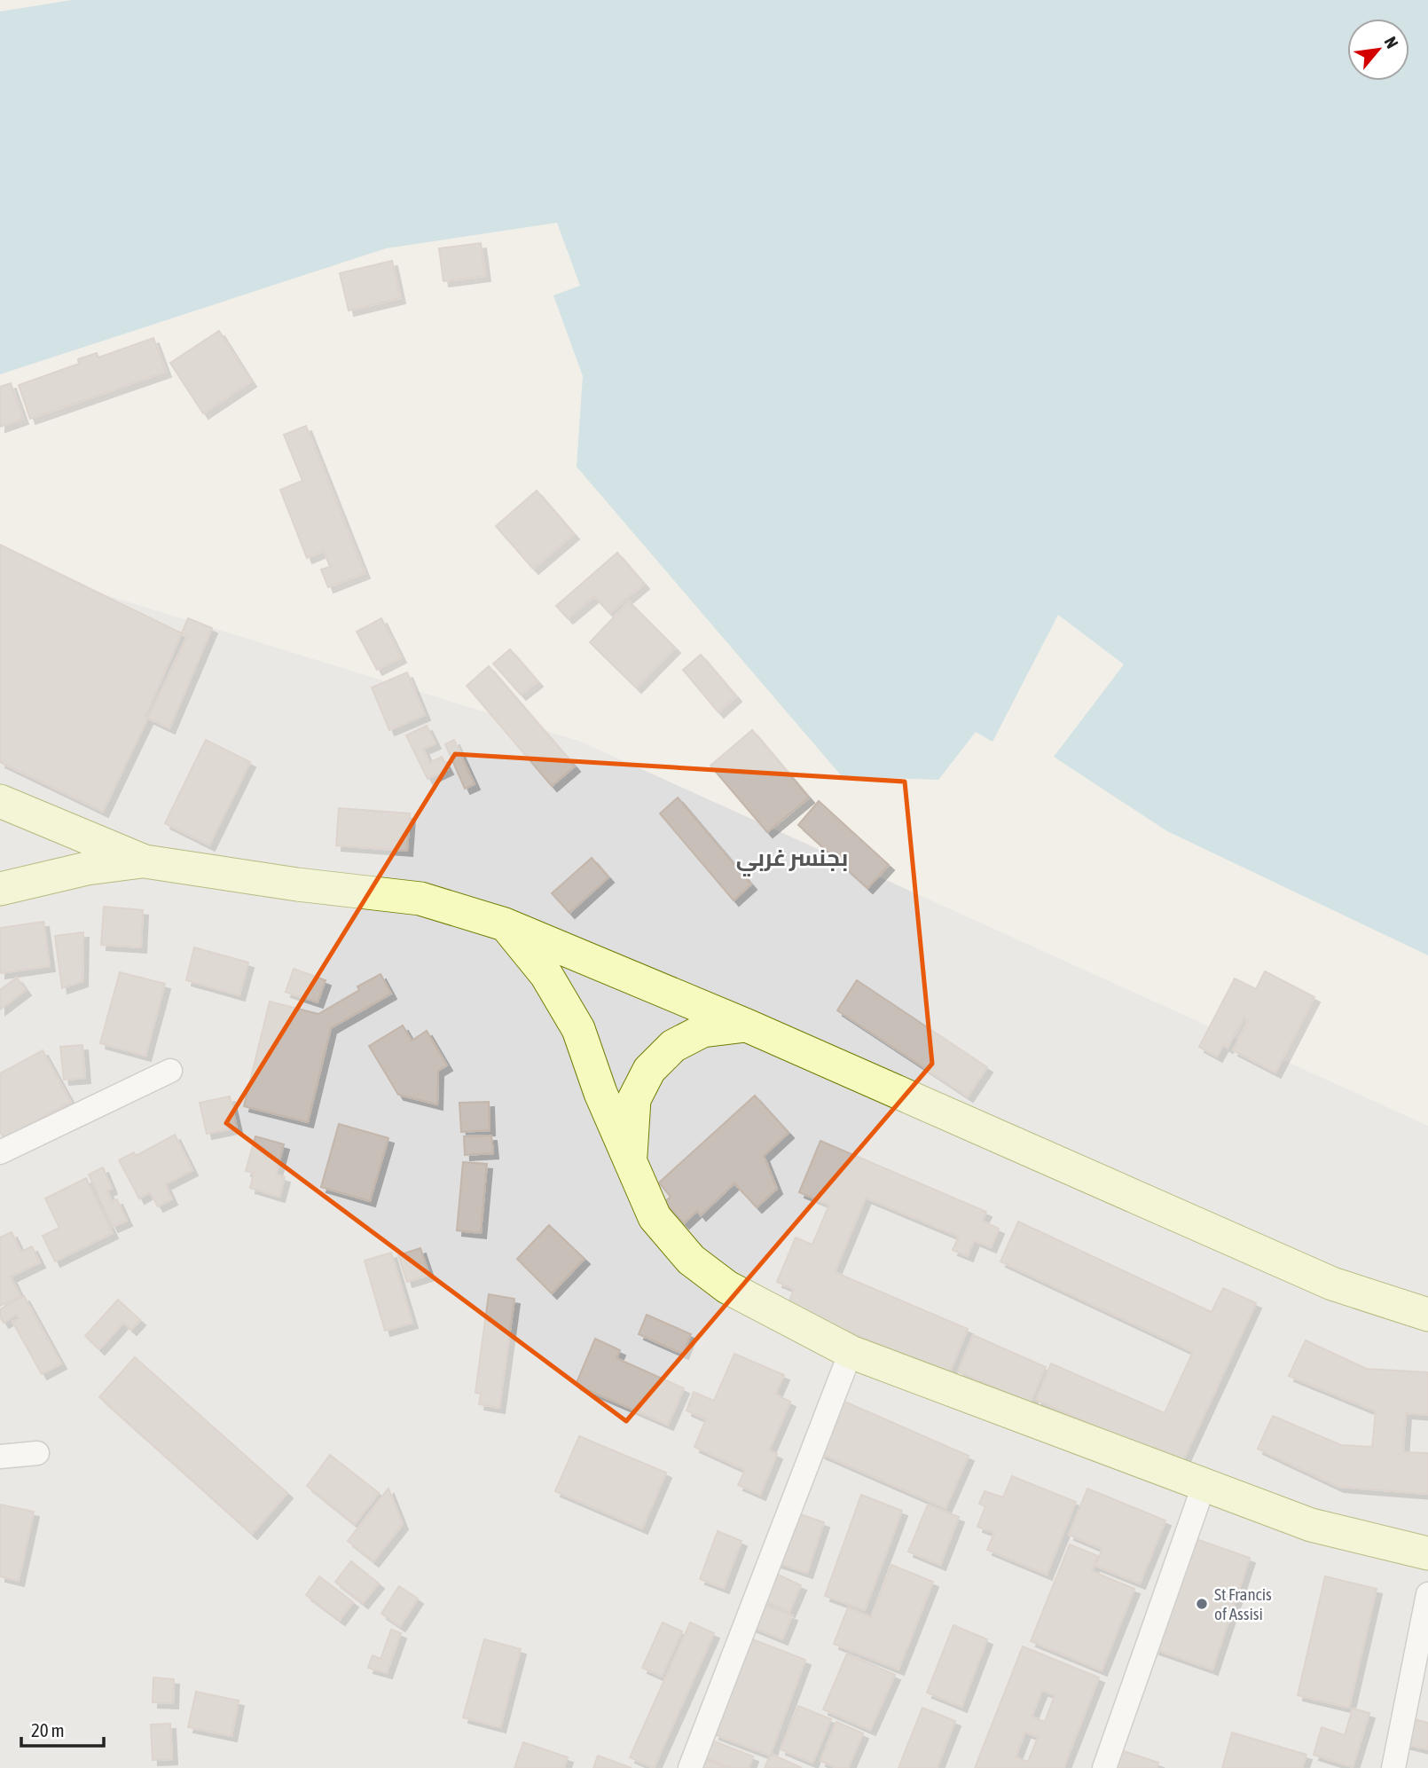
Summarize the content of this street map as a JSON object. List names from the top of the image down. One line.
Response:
{"districts":["بجنسر غربي"],"places":["St Francis of Assisi"],"scale_bar":"20 m","north":"top right"}
